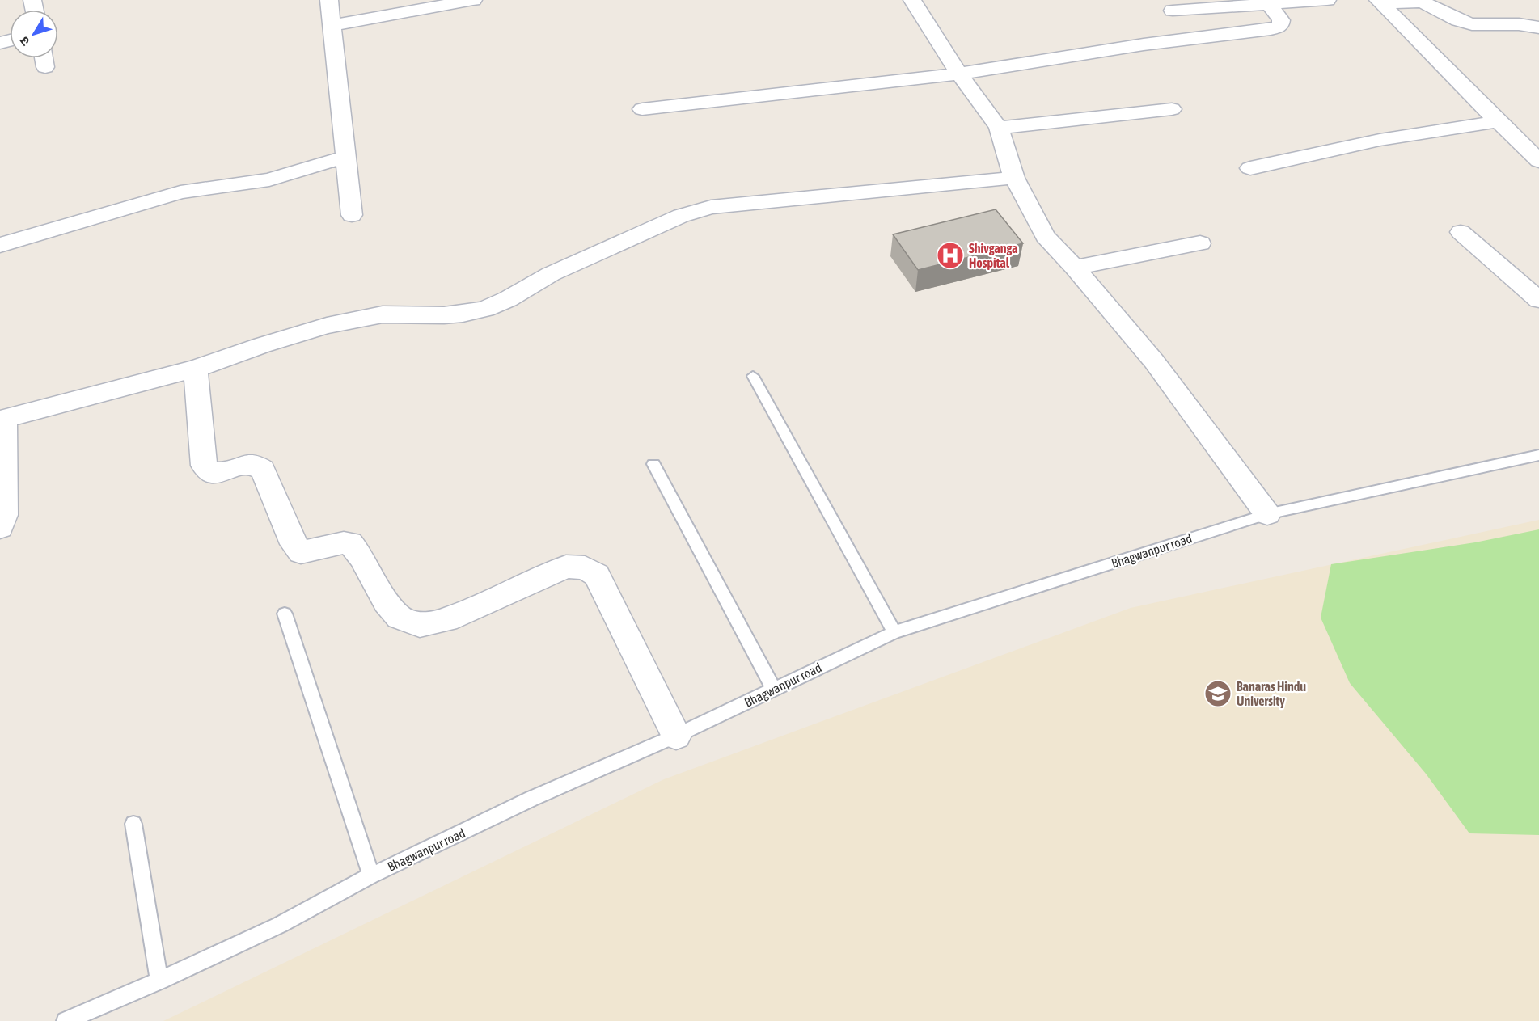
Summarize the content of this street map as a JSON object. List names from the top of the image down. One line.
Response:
{"streets":{"lane":["Bhagwanpur road"]},"places":{"hospital":["Shivganga Hospital"],"school or university":["Banaras Hindu University"]},"north":"bottom left"}
